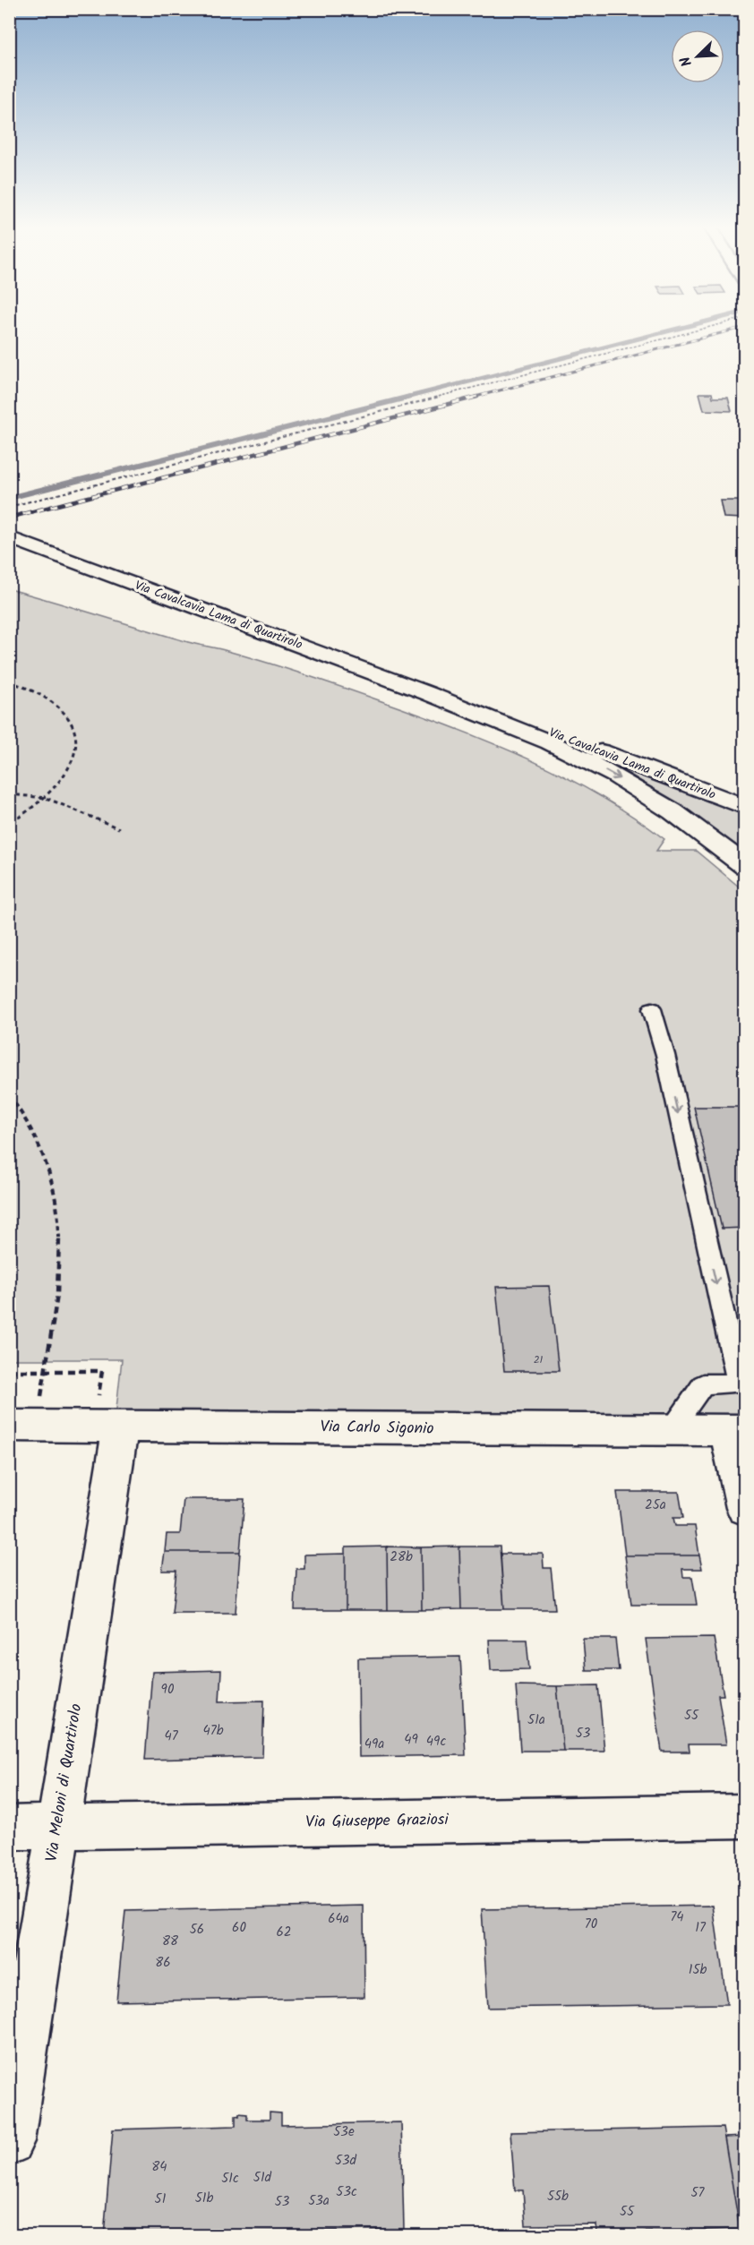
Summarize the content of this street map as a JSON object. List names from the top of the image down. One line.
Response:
{"streets":{"street":["Via Cavalcavia Lama di Quartirolo","Via Carlo Sigonio","Via Meloni di Quartirolo","Via Giuseppe Graziosi"]},"crossings":[["Via Carlo Sigonio","Via Meloni di Quartirolo"],["Via Meloni di Quartirolo","Via Giuseppe Graziosi"]],"house_numbers":["21","25a","28b","90","55","51a","47b","53","47","49","49c","49a","74","64a","70","60","17","56","62","88","86","15b","53e","53d","84","51d","51c","53c","57","55b","51b","51","53a","53","55"],"north":"bottom left"}
